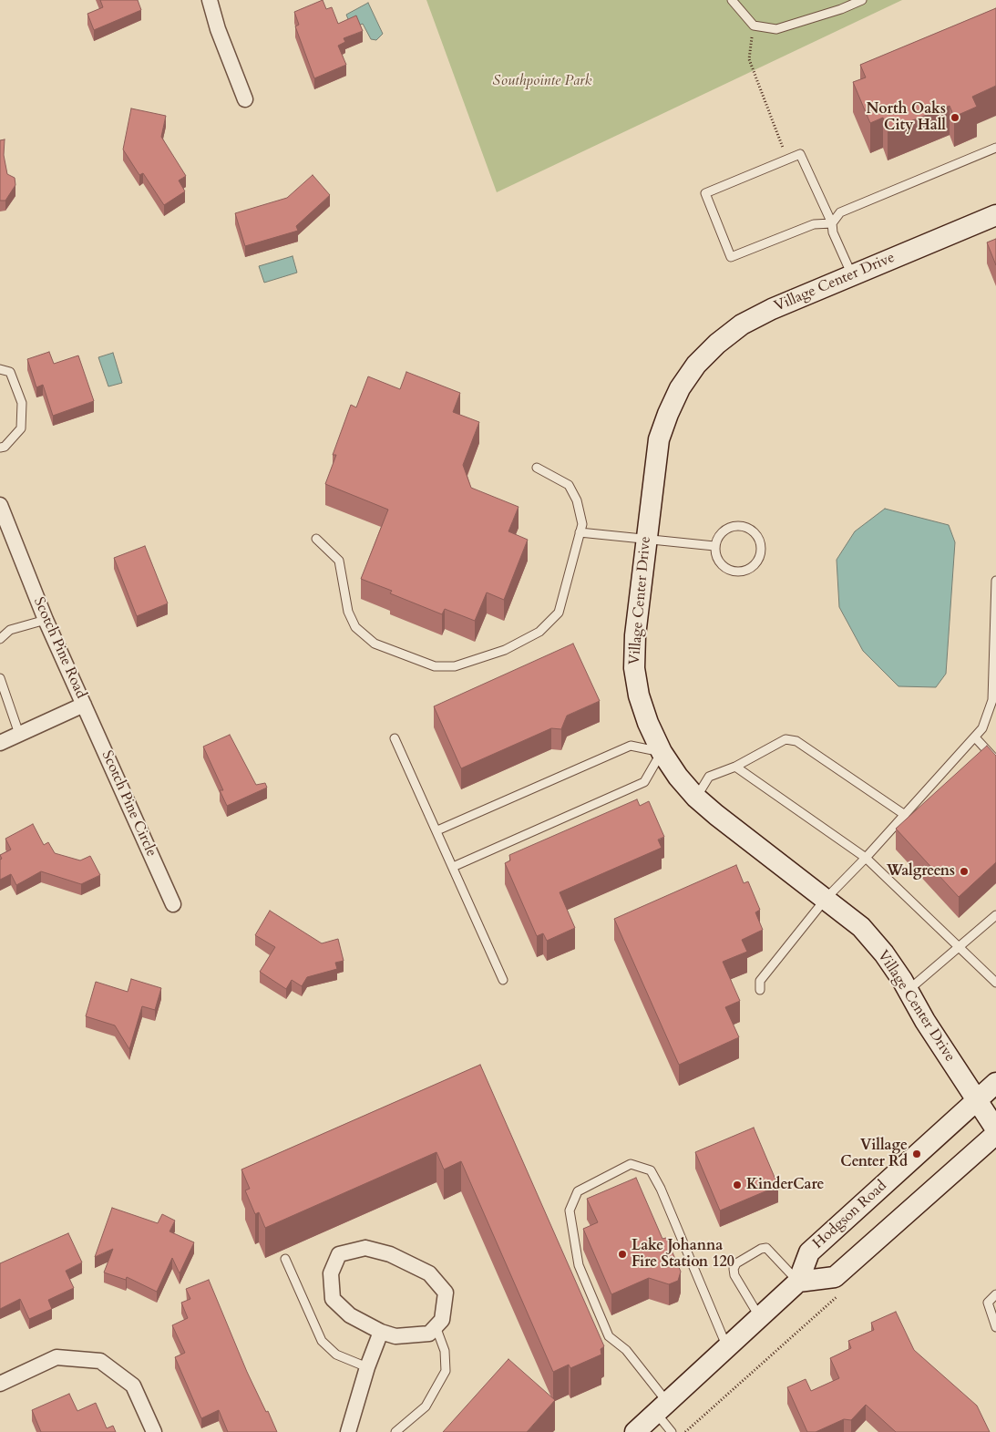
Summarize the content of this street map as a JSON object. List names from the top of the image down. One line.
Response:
{"streets":{"street":["Village Center Drive","Scotch Pine Road","Scotch Pine Circle","Hodgson Road"]},"crossings":[["Village Center Drive","Hodgson Road"],["Scotch Pine Road","Scotch Pine Circle"]],"parks":["Southpointe Park"],"places":["North Oaks City Hall","Walgreens","Village Center Rd","KinderCare","Lake Johanna Fire Station 120"]}
